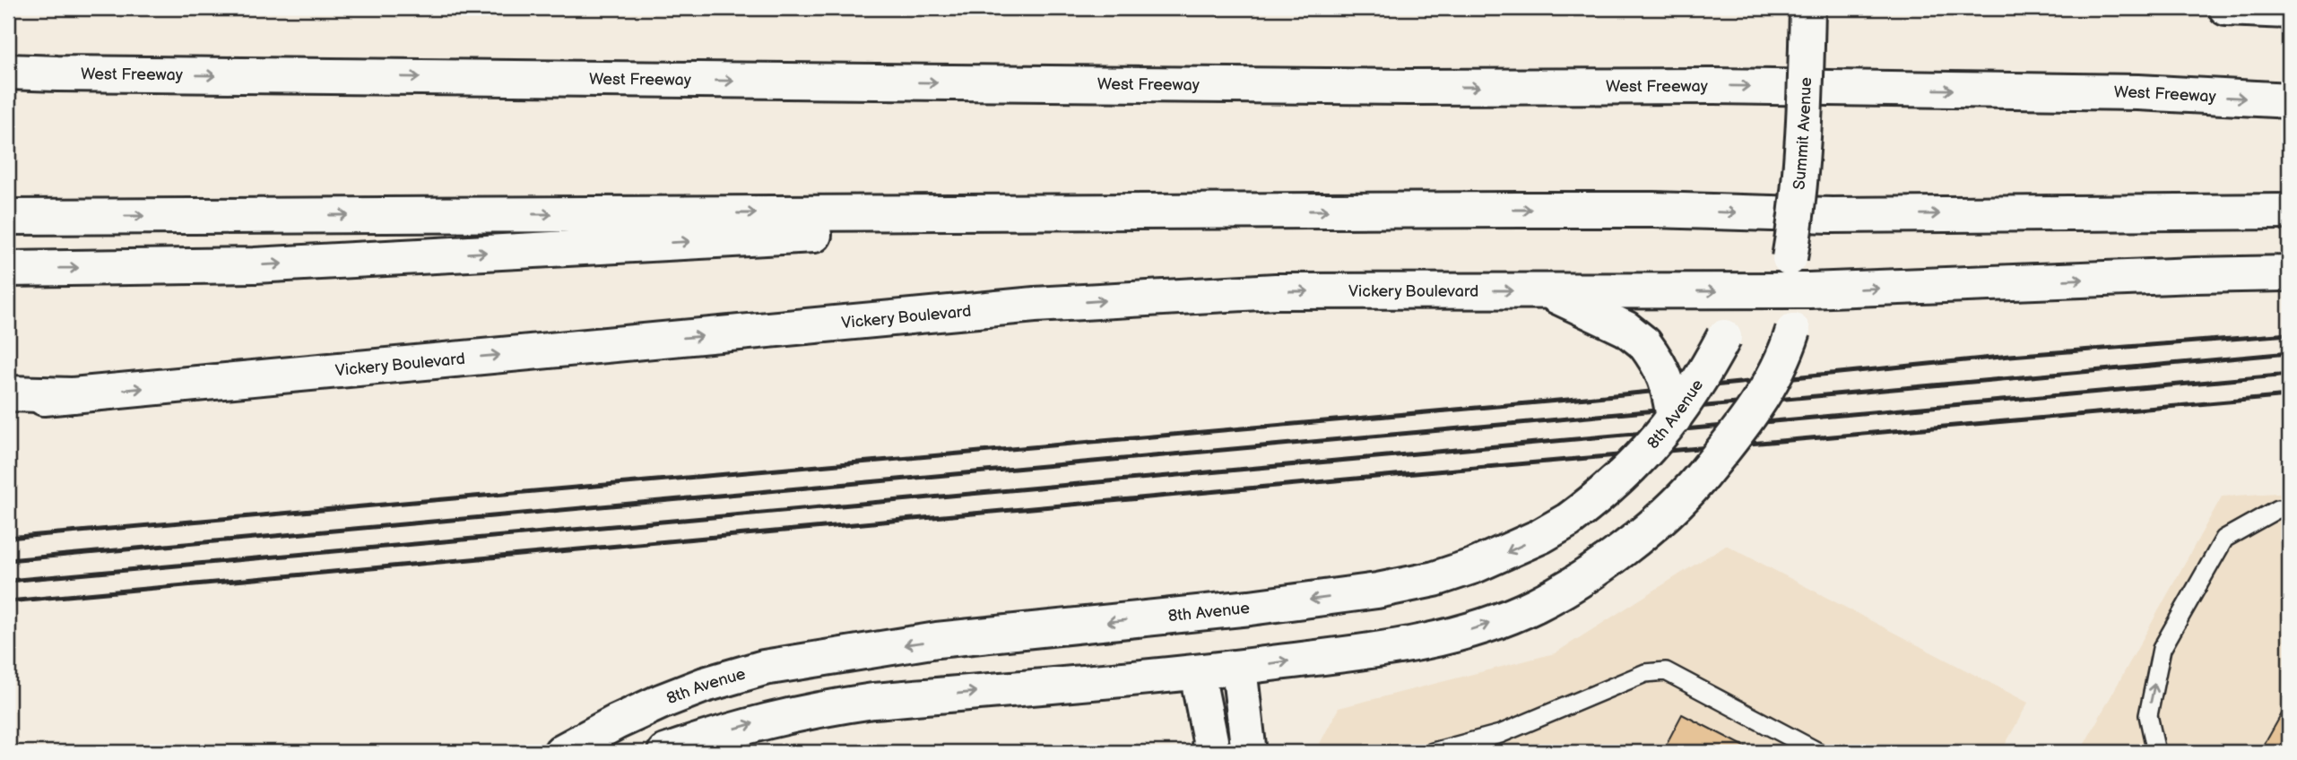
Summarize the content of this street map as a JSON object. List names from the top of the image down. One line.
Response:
{"streets":{"main road":["West Freeway","Summit Avenue","Vickery Boulevard","8th Avenue"]},"crossings":[["Vickery Boulevard","8th Avenue"]]}
